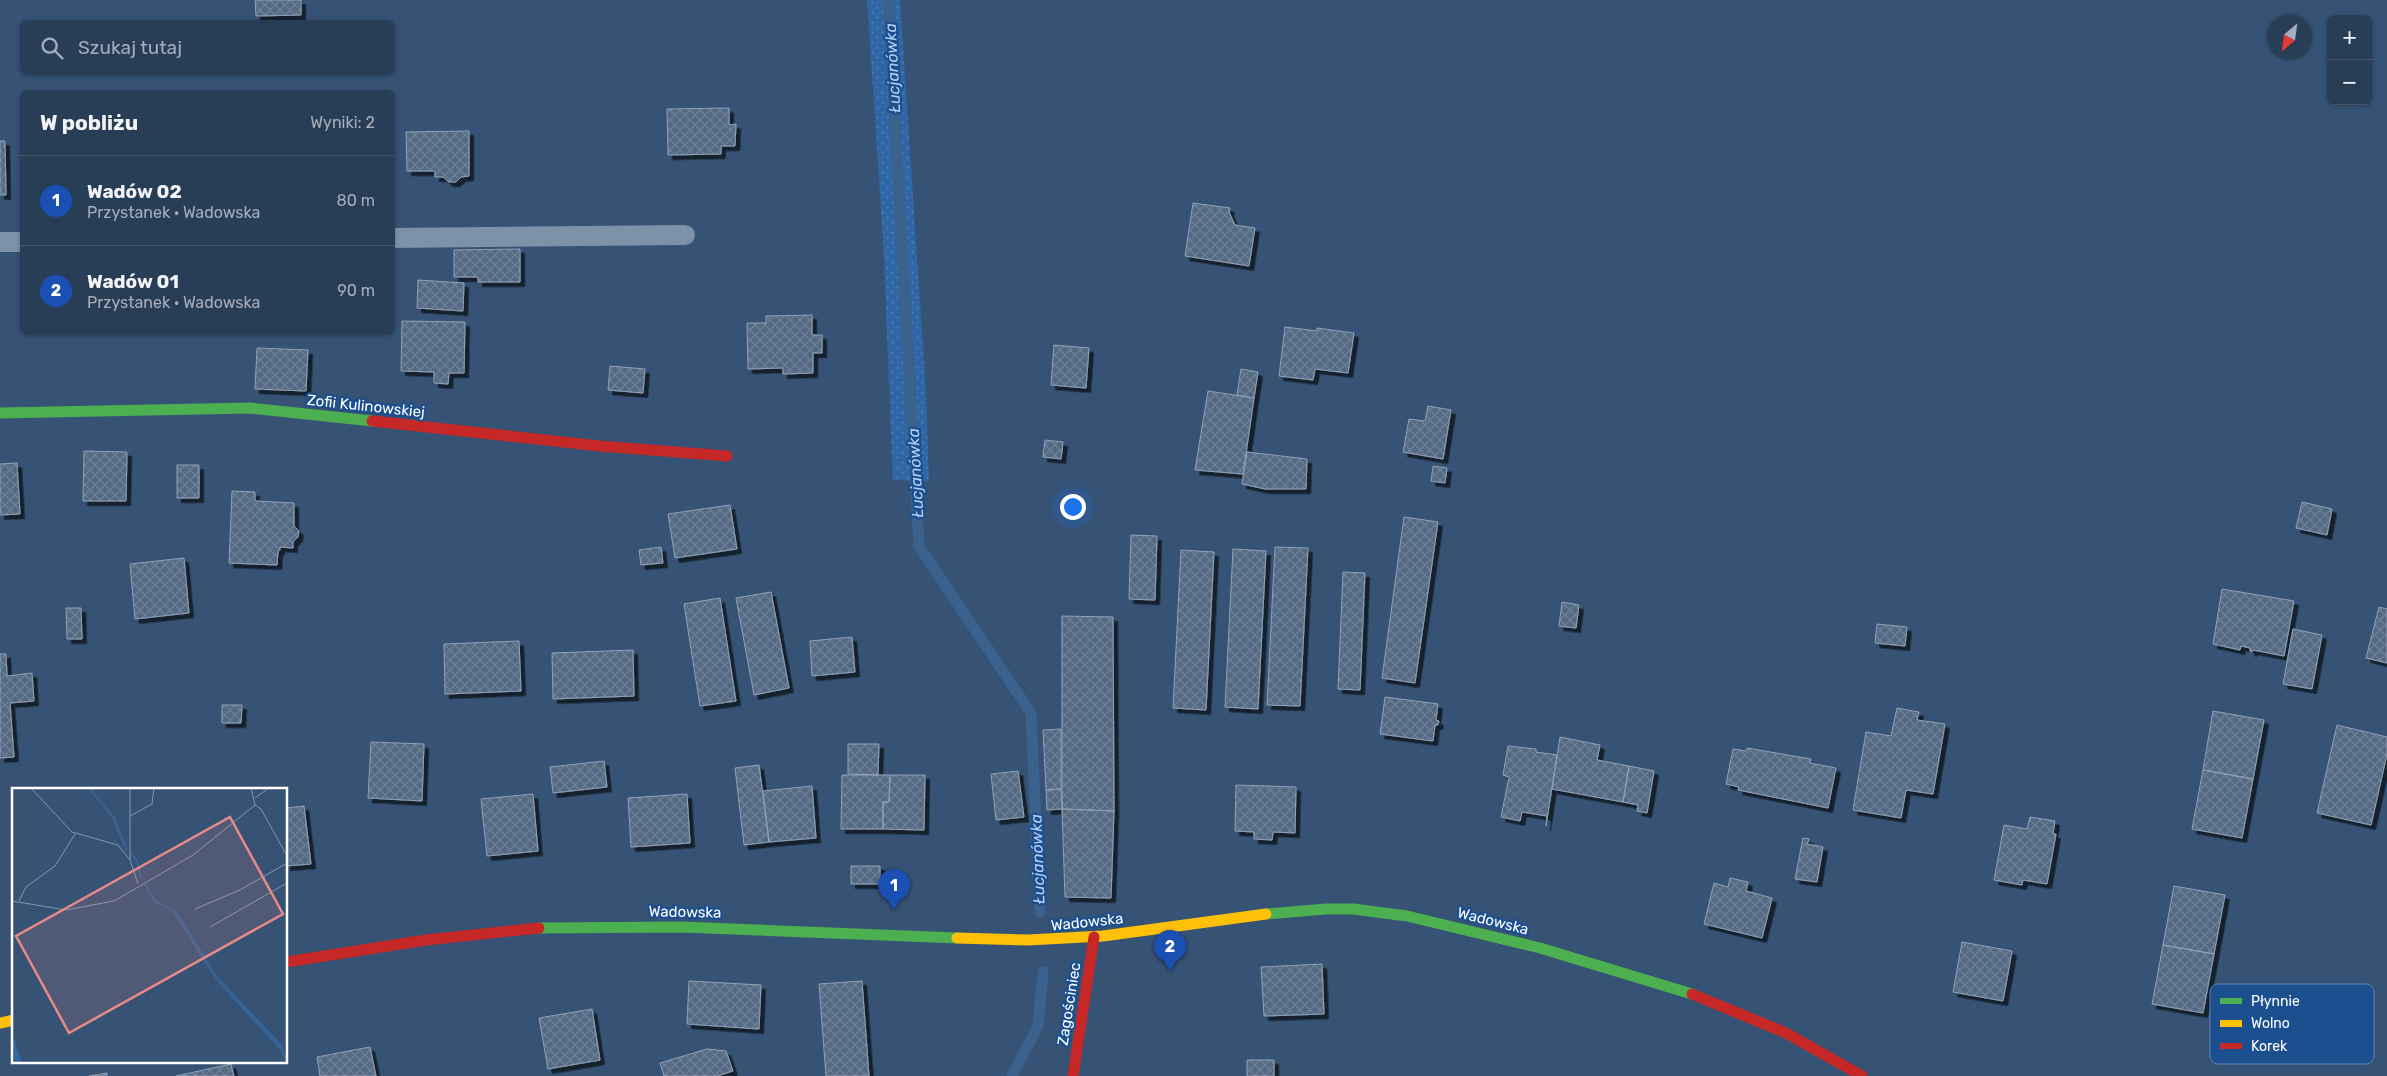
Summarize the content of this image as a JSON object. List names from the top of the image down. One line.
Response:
{"streets":{"street":["Zofii Kulinowskiej","Wadowska","Zagościniec"]},"crossings":[["Wadowska","Zagościniec"]],"water":["Łucjanówka"],"legend":["Płynnie","Wolno","Korek"],"north":"bottom left","page":{"map_buttons":["+","−"],"search":"Szukaj tutaj","heading":["W pobliżu","Wyniki: 2"],"list":[{"mark":"1","name":"Wadów 02","note":"Przystanek · Wadowska","value":"80 m"},{"mark":"2","name":"Wadów 01","note":"Przystanek · Wadowska","value":"90 m"}],"pins":["1","2"]}}
